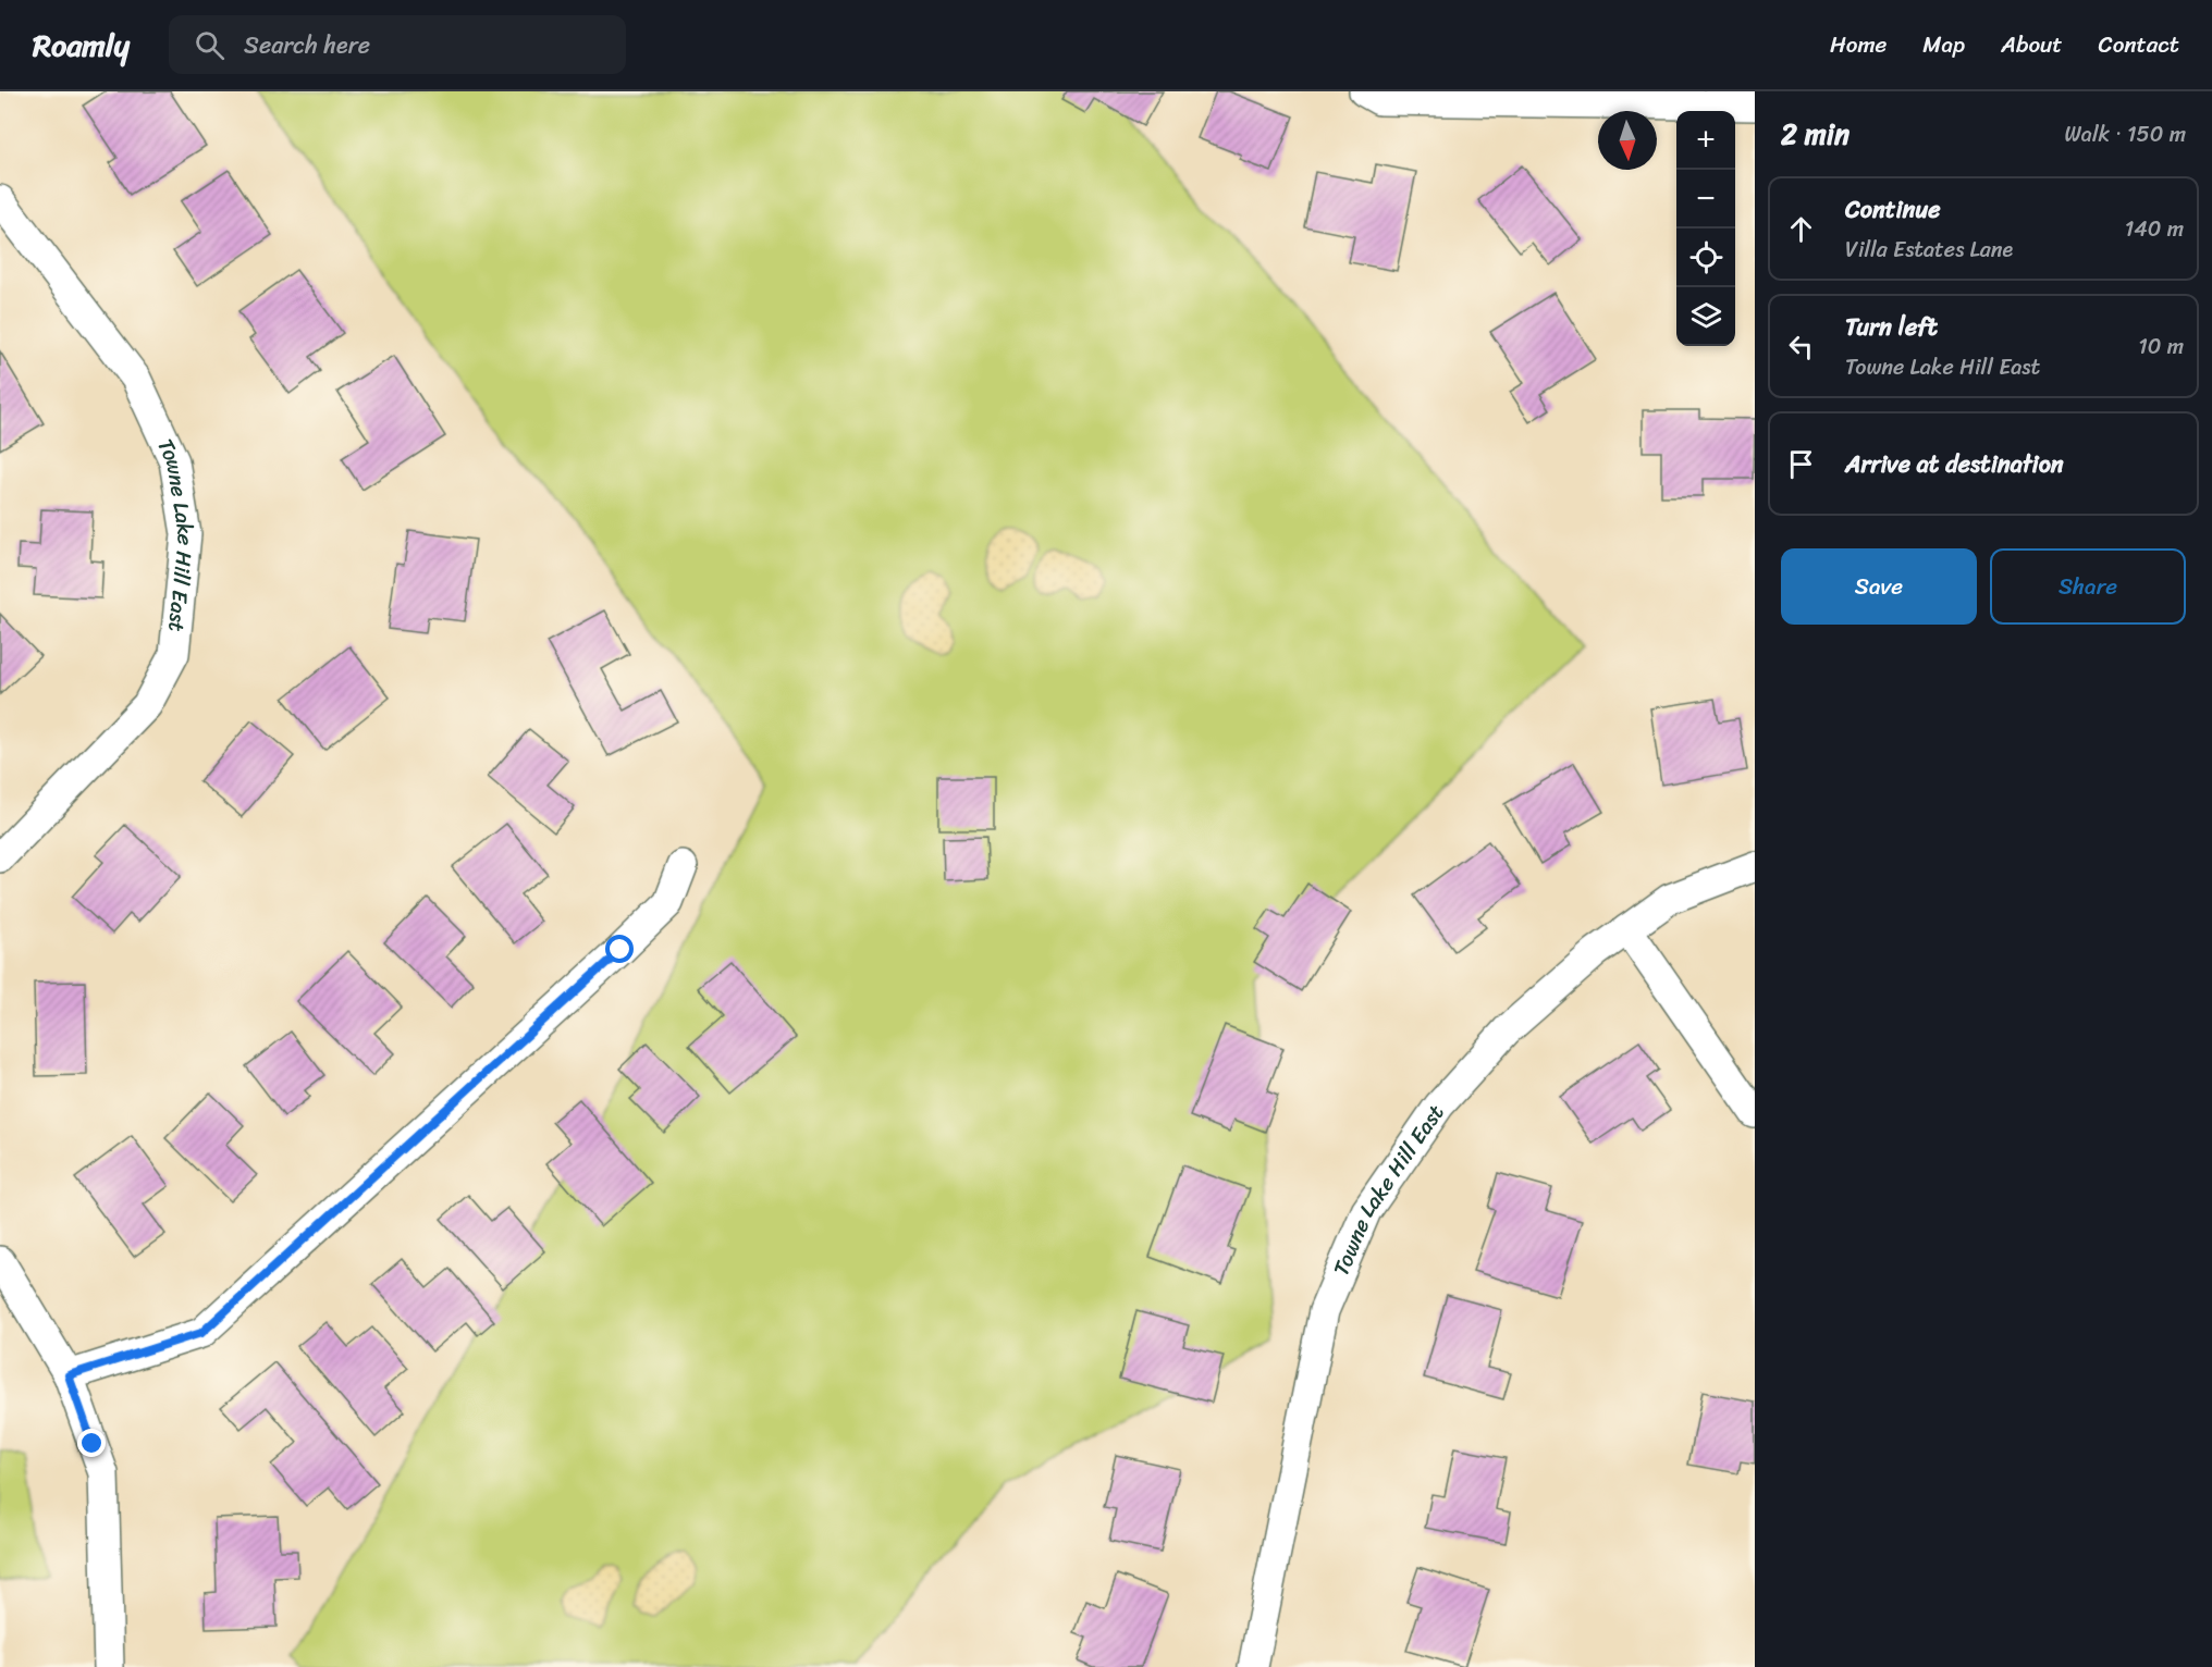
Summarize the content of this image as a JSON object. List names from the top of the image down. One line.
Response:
{"streets":{"street":["Towne Lake Hill East"]},"north":"bottom","page":{"header":"Roamly","search":"Search here","nav":["Home","Map","About","Contact"],"heading":["2 min","Walk · 150 m"],"map_buttons":["+","−"],"list":[["Continue","Villa Estates Lane","140 m"],["Turn left","Towne Lake Hill East","10 m"],"Arrive at destination"],"buttons":["Save","Share"]}}
